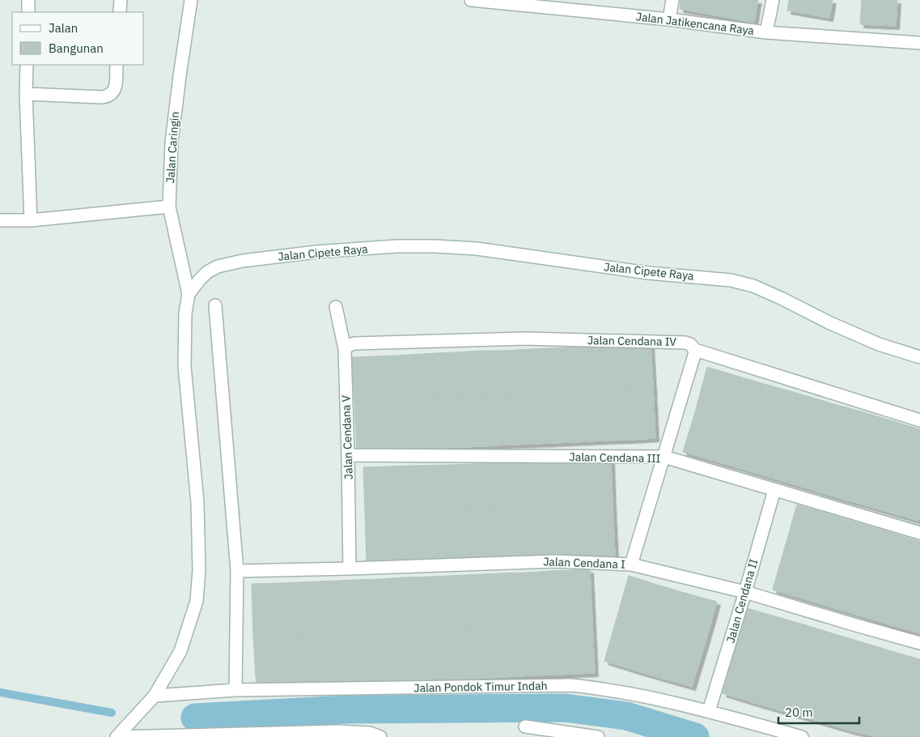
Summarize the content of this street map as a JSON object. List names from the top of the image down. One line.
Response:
{"streets":{"street":["Jalan Jatikencana Raya","Jalan Caringin","Jalan Cipete Raya","Jalan Cendana IV","Jalan Cendana V","Jalan Cendana III","Jalan Cendana I","Jalan Cendana II","Jalan Pondok Timur Indah"]},"crossings":[["Jalan Caringin","Jalan Cipete Raya"],["Jalan Cipete Raya","Jalan Pondok Timur Indah"],["Jalan Cendana IV","Jalan Cendana V"],["Jalan Cendana V","Jalan Cendana III"],["Jalan Cendana V","Jalan Cendana I"],["Jalan Cendana III","Jalan Cendana II"],["Jalan Cendana I","Jalan Cendana II"],["Jalan Cendana II","Jalan Pondok Timur Indah"]],"legend":["Jalan","Bangunan"],"scale_bar":"20 m"}
